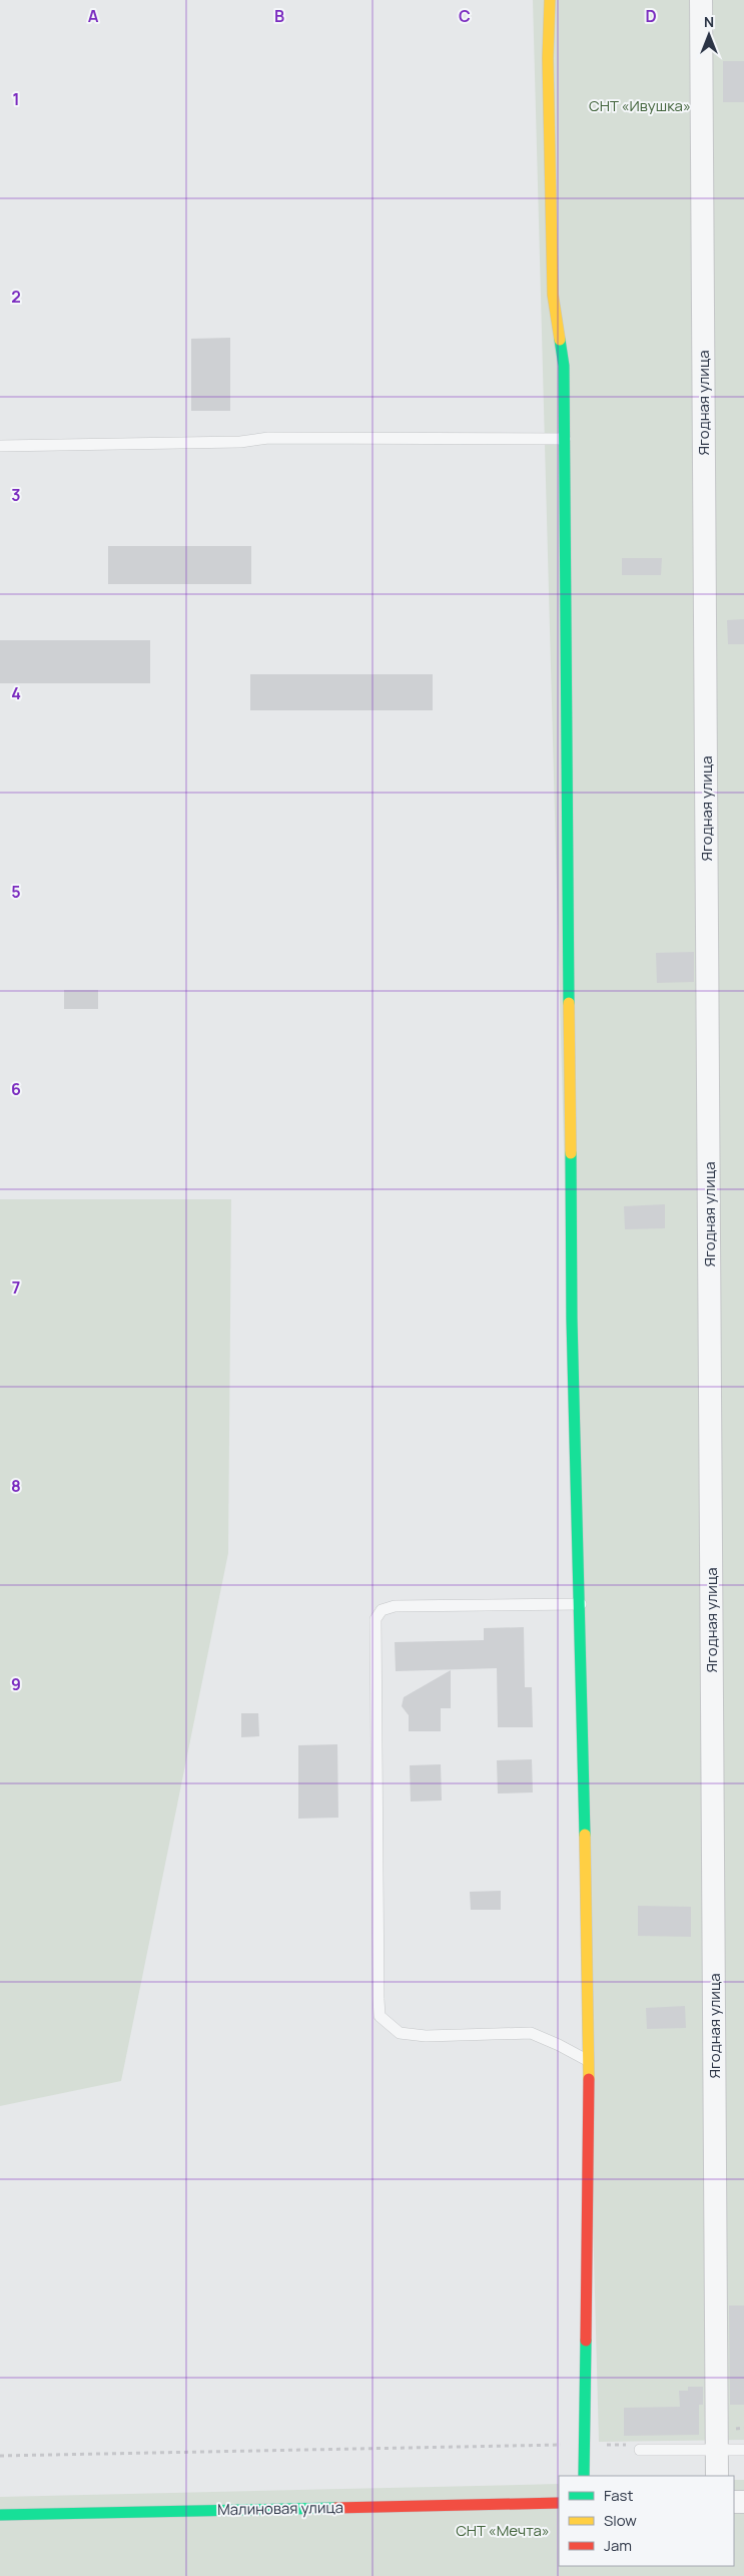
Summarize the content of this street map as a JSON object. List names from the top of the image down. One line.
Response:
{"streets":{"street":["Ягодная улица","Малиновая улица"]},"parks":["СНТ «Ивушка»","СНТ «Мечта»"],"legend":["Fast","Slow","Jam"],"north":"top","grid":{"columns":["A","B","C","D"],"rows":["1","2","3","4","5","6","7","8","9"]}}
